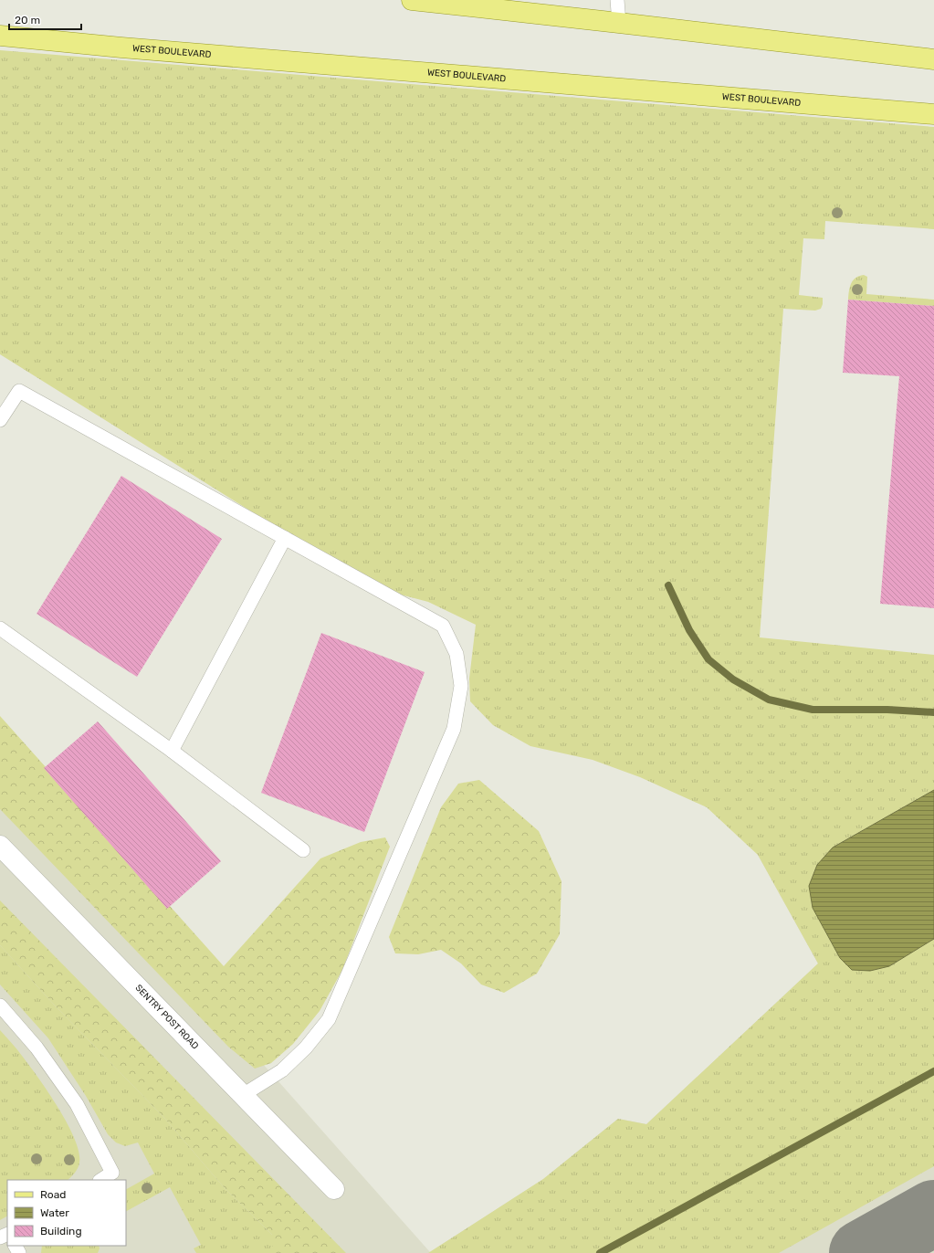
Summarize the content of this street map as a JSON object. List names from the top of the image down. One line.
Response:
{"streets":{"main road":["WEST BOULEVARD"],"street":["SENTRY POST ROAD"]},"legend":["Road","Water","Building"],"scale_bar":"20 m"}
